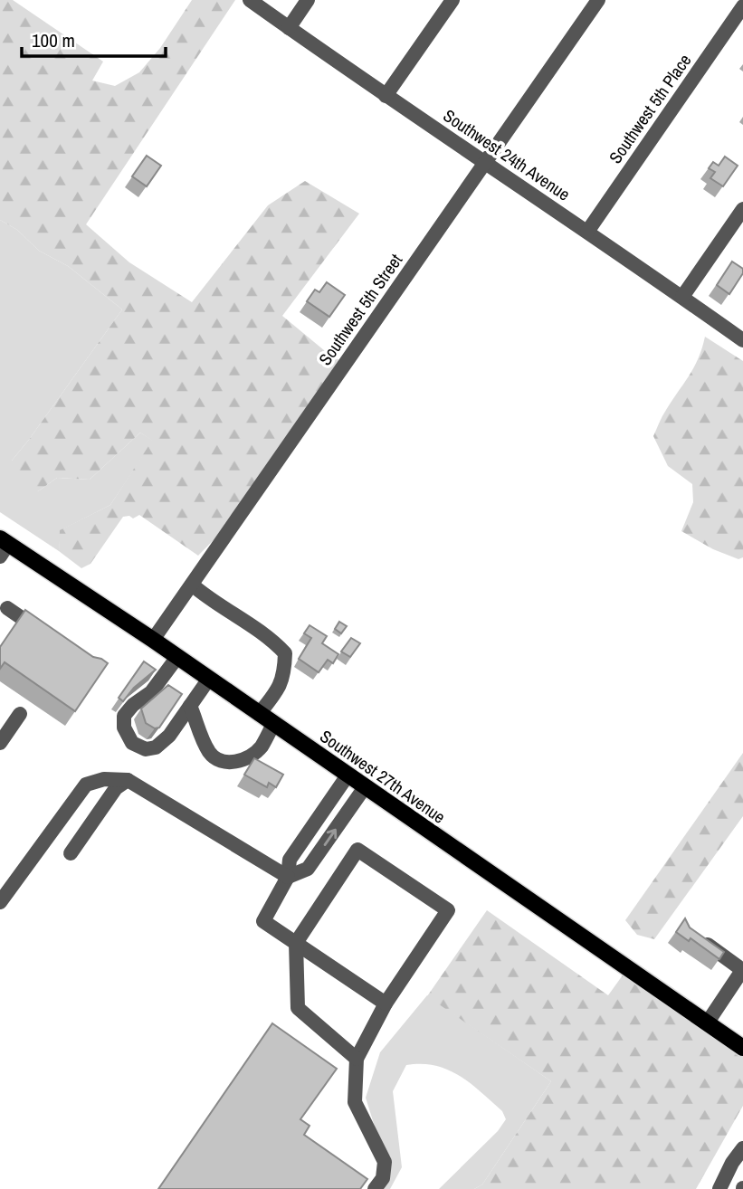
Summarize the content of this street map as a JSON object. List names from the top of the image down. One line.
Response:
{"streets":{"main road":["Southwest 27th Avenue"],"street":["Southwest 5th Place","Southwest 24th Avenue","Southwest 5th Street"]},"crossings":[["Southwest 5th Place","Southwest 24th Avenue"],["Southwest 24th Avenue","Southwest 5th Street"],["Southwest 5th Street","Southwest 27th Avenue"]],"scale_bar":"100 m"}
